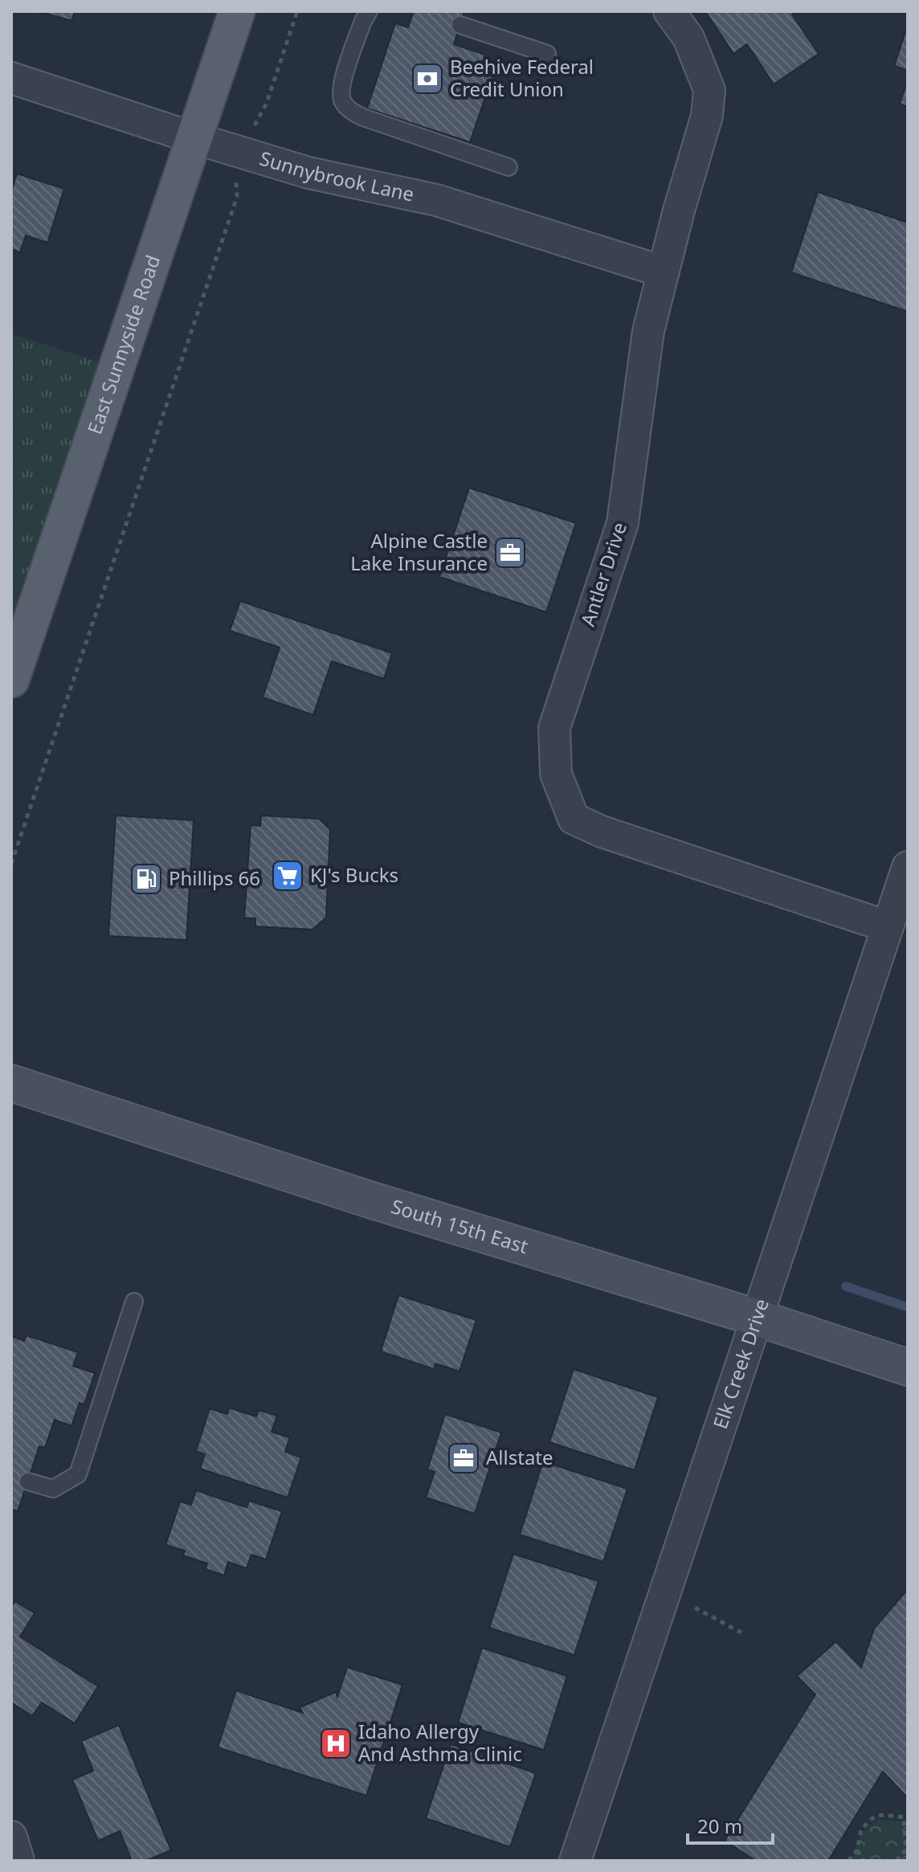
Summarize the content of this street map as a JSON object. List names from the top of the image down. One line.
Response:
{"streets":{"main road":["East Sunnyside Road","South 15th East"],"street":["Sunnybrook Lane","Antler Drive","Elk Creek Drive"]},"crossings":[["Sunnybrook Lane","East Sunnyside Road"],["Sunnybrook Lane","Antler Drive"],["Antler Drive","Elk Creek Drive"],["South 15th East","Elk Creek Drive"]],"places":{"bank":["Beehive Federal Credit Union"],"office":["Alpine Castle Lake Insurance","Allstate"],"supermarket":["KJ's Bucks"],"fuel station":["Phillips 66"],"hospital":["Idaho Allergy And Asthma Clinic"]},"scale_bar":"20 m"}
